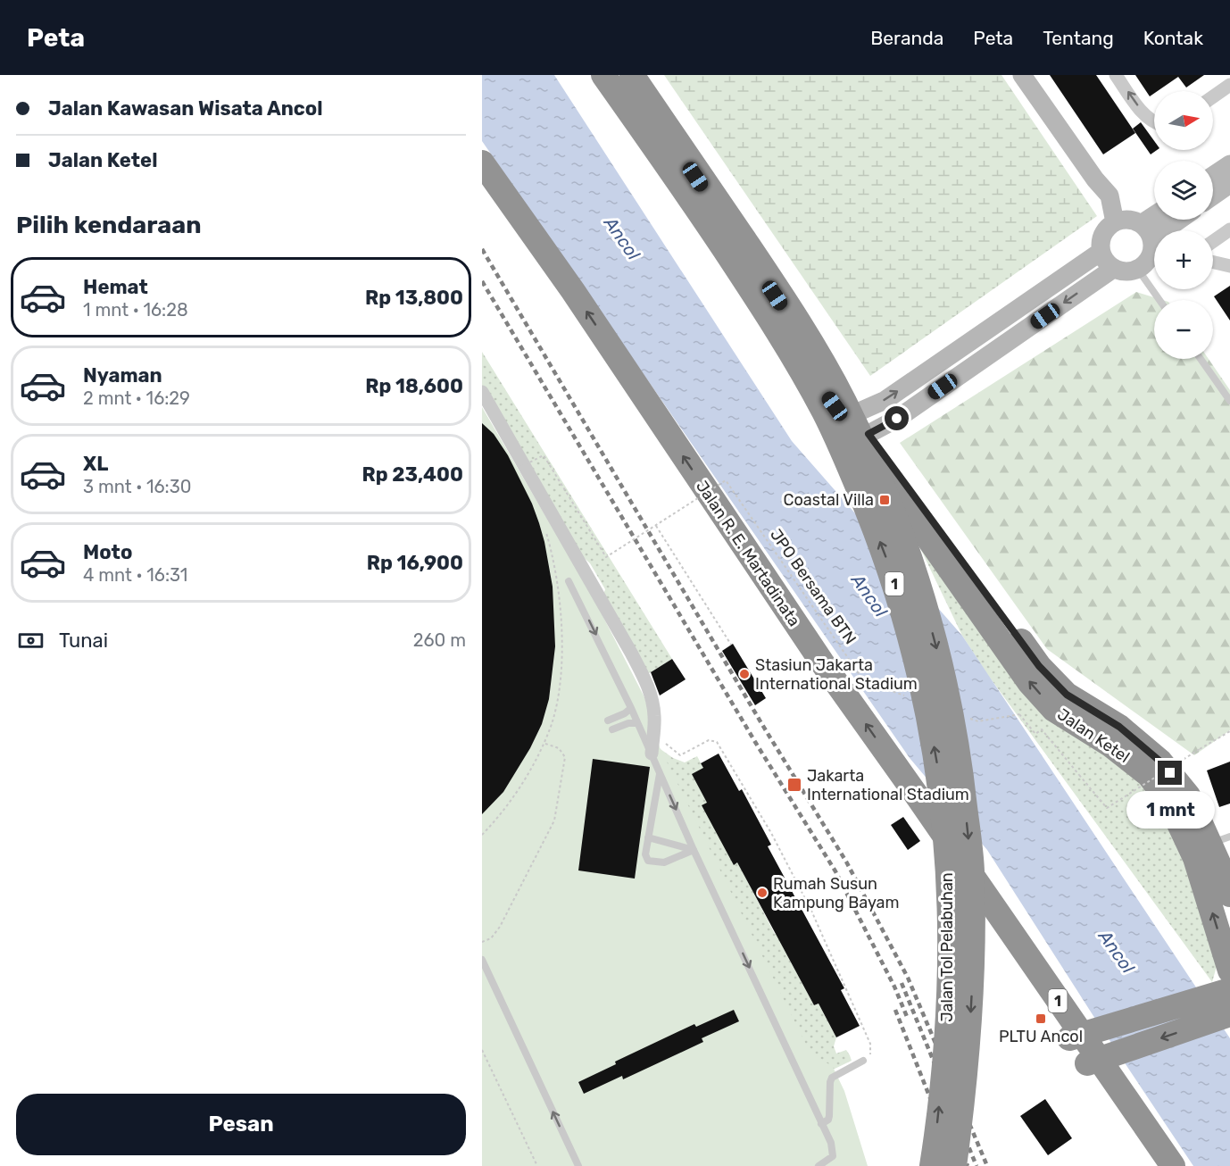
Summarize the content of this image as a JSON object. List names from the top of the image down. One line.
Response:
{"streets":{"highway":["Jalan R. E. Martadinata","1","Jalan Ketel","Jalan Tol Pelabuhan"],"path":["JPO Bersama BTN"]},"water":["Ancol"],"places":{"transit":["Coastal Villa","Jakarta International Stadium","PLTU Ancol"],"other":["Stasiun Jakarta International Stadium","Rumah Susun Kampung Bayam"]},"north":"right","page":{"header":"Peta","nav":["Beranda","Peta","Tentang","Kontak"],"banner":["Jalan Kawasan Wisata Ancol","Jalan Ketel"],"map_buttons":["+","−"],"heading":"Pilih kendaraan","list":[{"name":"Hemat","note":"1 mnt · 16:28","value":"Rp 13,800"},{"name":"Nyaman","note":"2 mnt · 16:29","value":"Rp 18,600"},{"name":"XL","note":"3 mnt · 16:30","value":"Rp 23,400"},{"name":"Moto","note":"4 mnt · 16:31","value":"Rp 16,900"}],"pay":["Tunai","260 m"],"bubble":"1 mnt","buttons":"Pesan"}}
